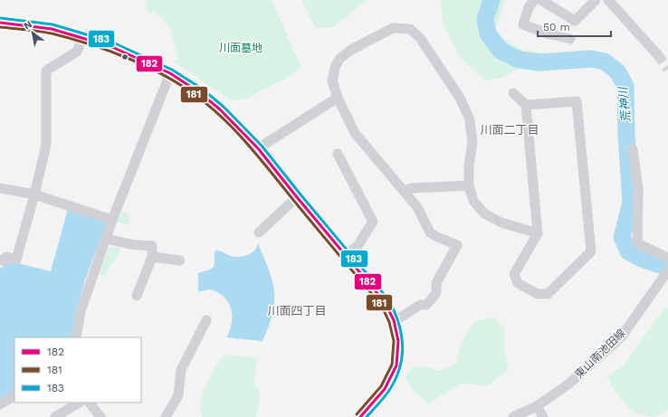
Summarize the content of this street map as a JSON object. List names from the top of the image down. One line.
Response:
{"streets":{"street":["東山南池田線"]},"districts":["川面二丁目","川面四丁目"],"water":["荒神川"],"parks":["川面墓地"],"lines":["transit line 183","transit line 182","transit line 181"],"legend":["182","181","183"],"scale_bar":"50 m","north":"top left"}
